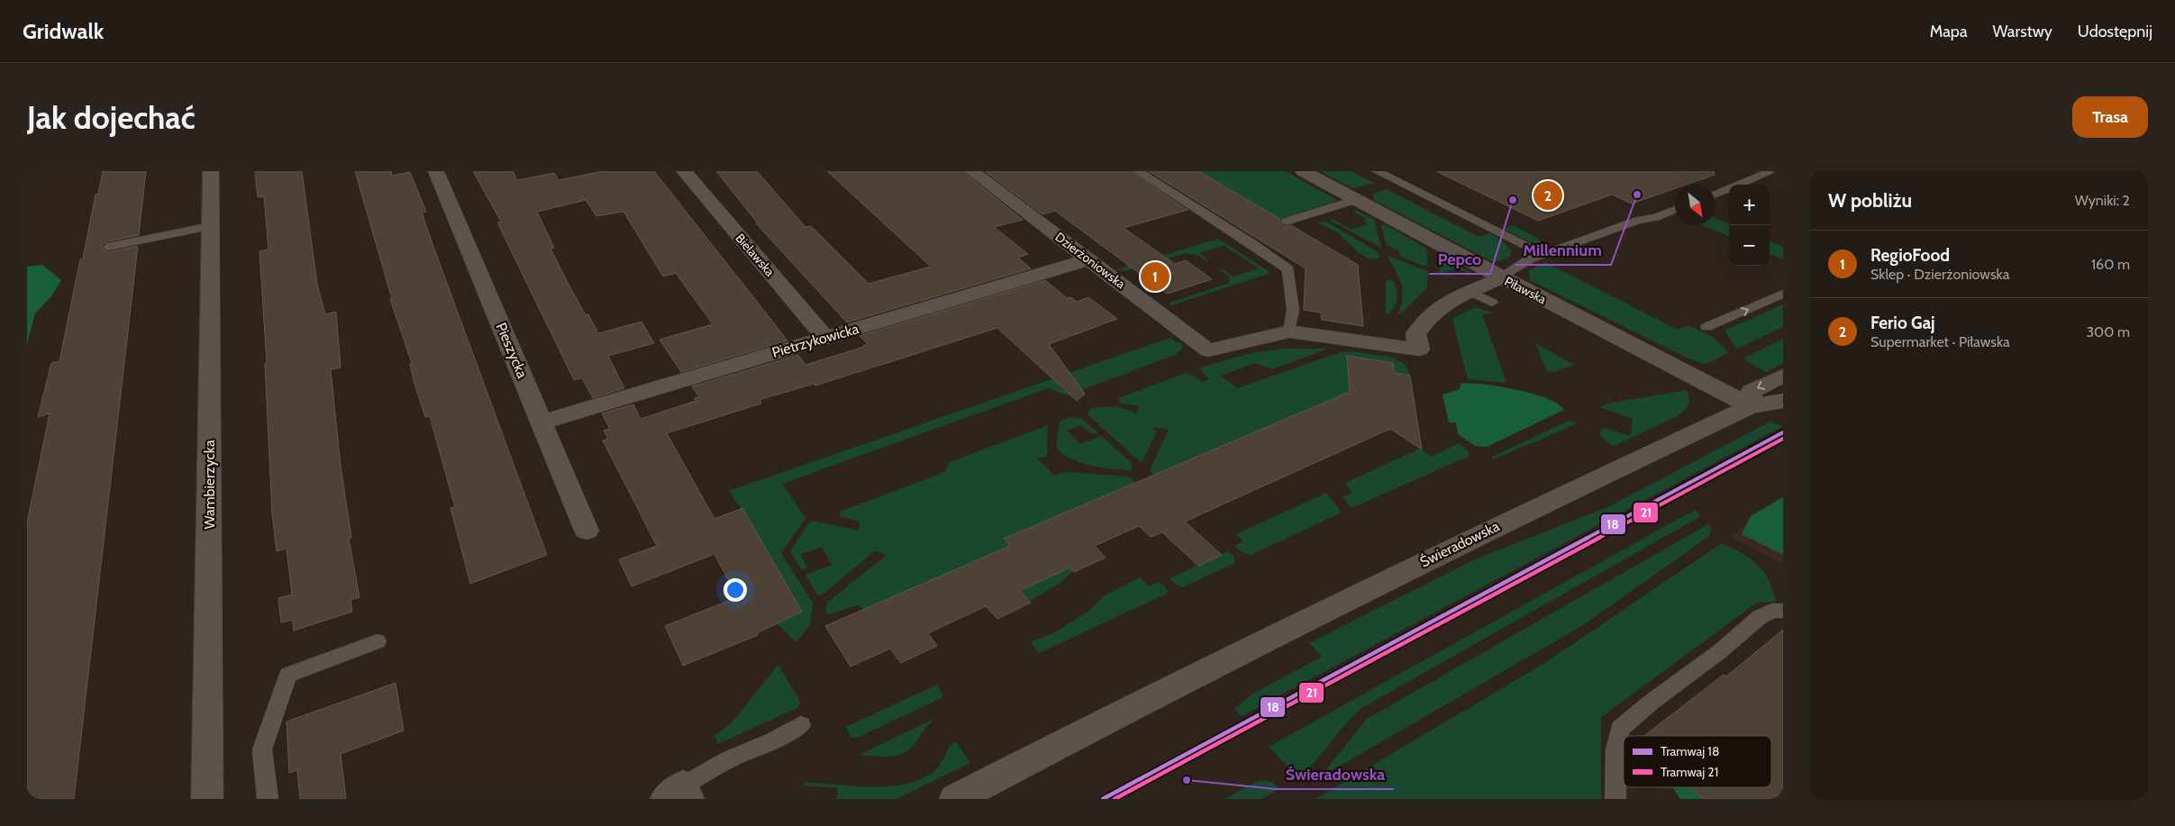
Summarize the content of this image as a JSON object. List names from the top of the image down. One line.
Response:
{"streets":{"street":["Bielawska","Dzierżoniowska","Piławska","Pietrzykowicka","Pieszycka","Wambierzycka","Świeradowska"]},"crossings":[["Bielawska","Pietrzykowicka"],["Dzierżoniowska","Pietrzykowicka"],["Piławska","Świeradowska"],["Pietrzykowicka","Pieszycka"]],"places":["Millennium","Pepco","Świeradowska"],"lines":["tram line 18","tram line 21"],"legend":["Tramwaj 18","Tramwaj 21"],"north":"bottom right","page":{"header":"Gridwalk","nav":["Mapa","Warstwy","Udostępnij"],"buttons":"Trasa","title":"Jak dojechać","heading":["W pobliżu","Wyniki: 2"],"pins":["2","1"],"map_buttons":["+","−"],"list":[{"mark":"1","name":"RegioFood","note":"Sklep · Dzierżoniowska","value":"160 m"},{"mark":"2","name":"Ferio Gaj","note":"Supermarket · Piławska","value":"300 m"}]}}
